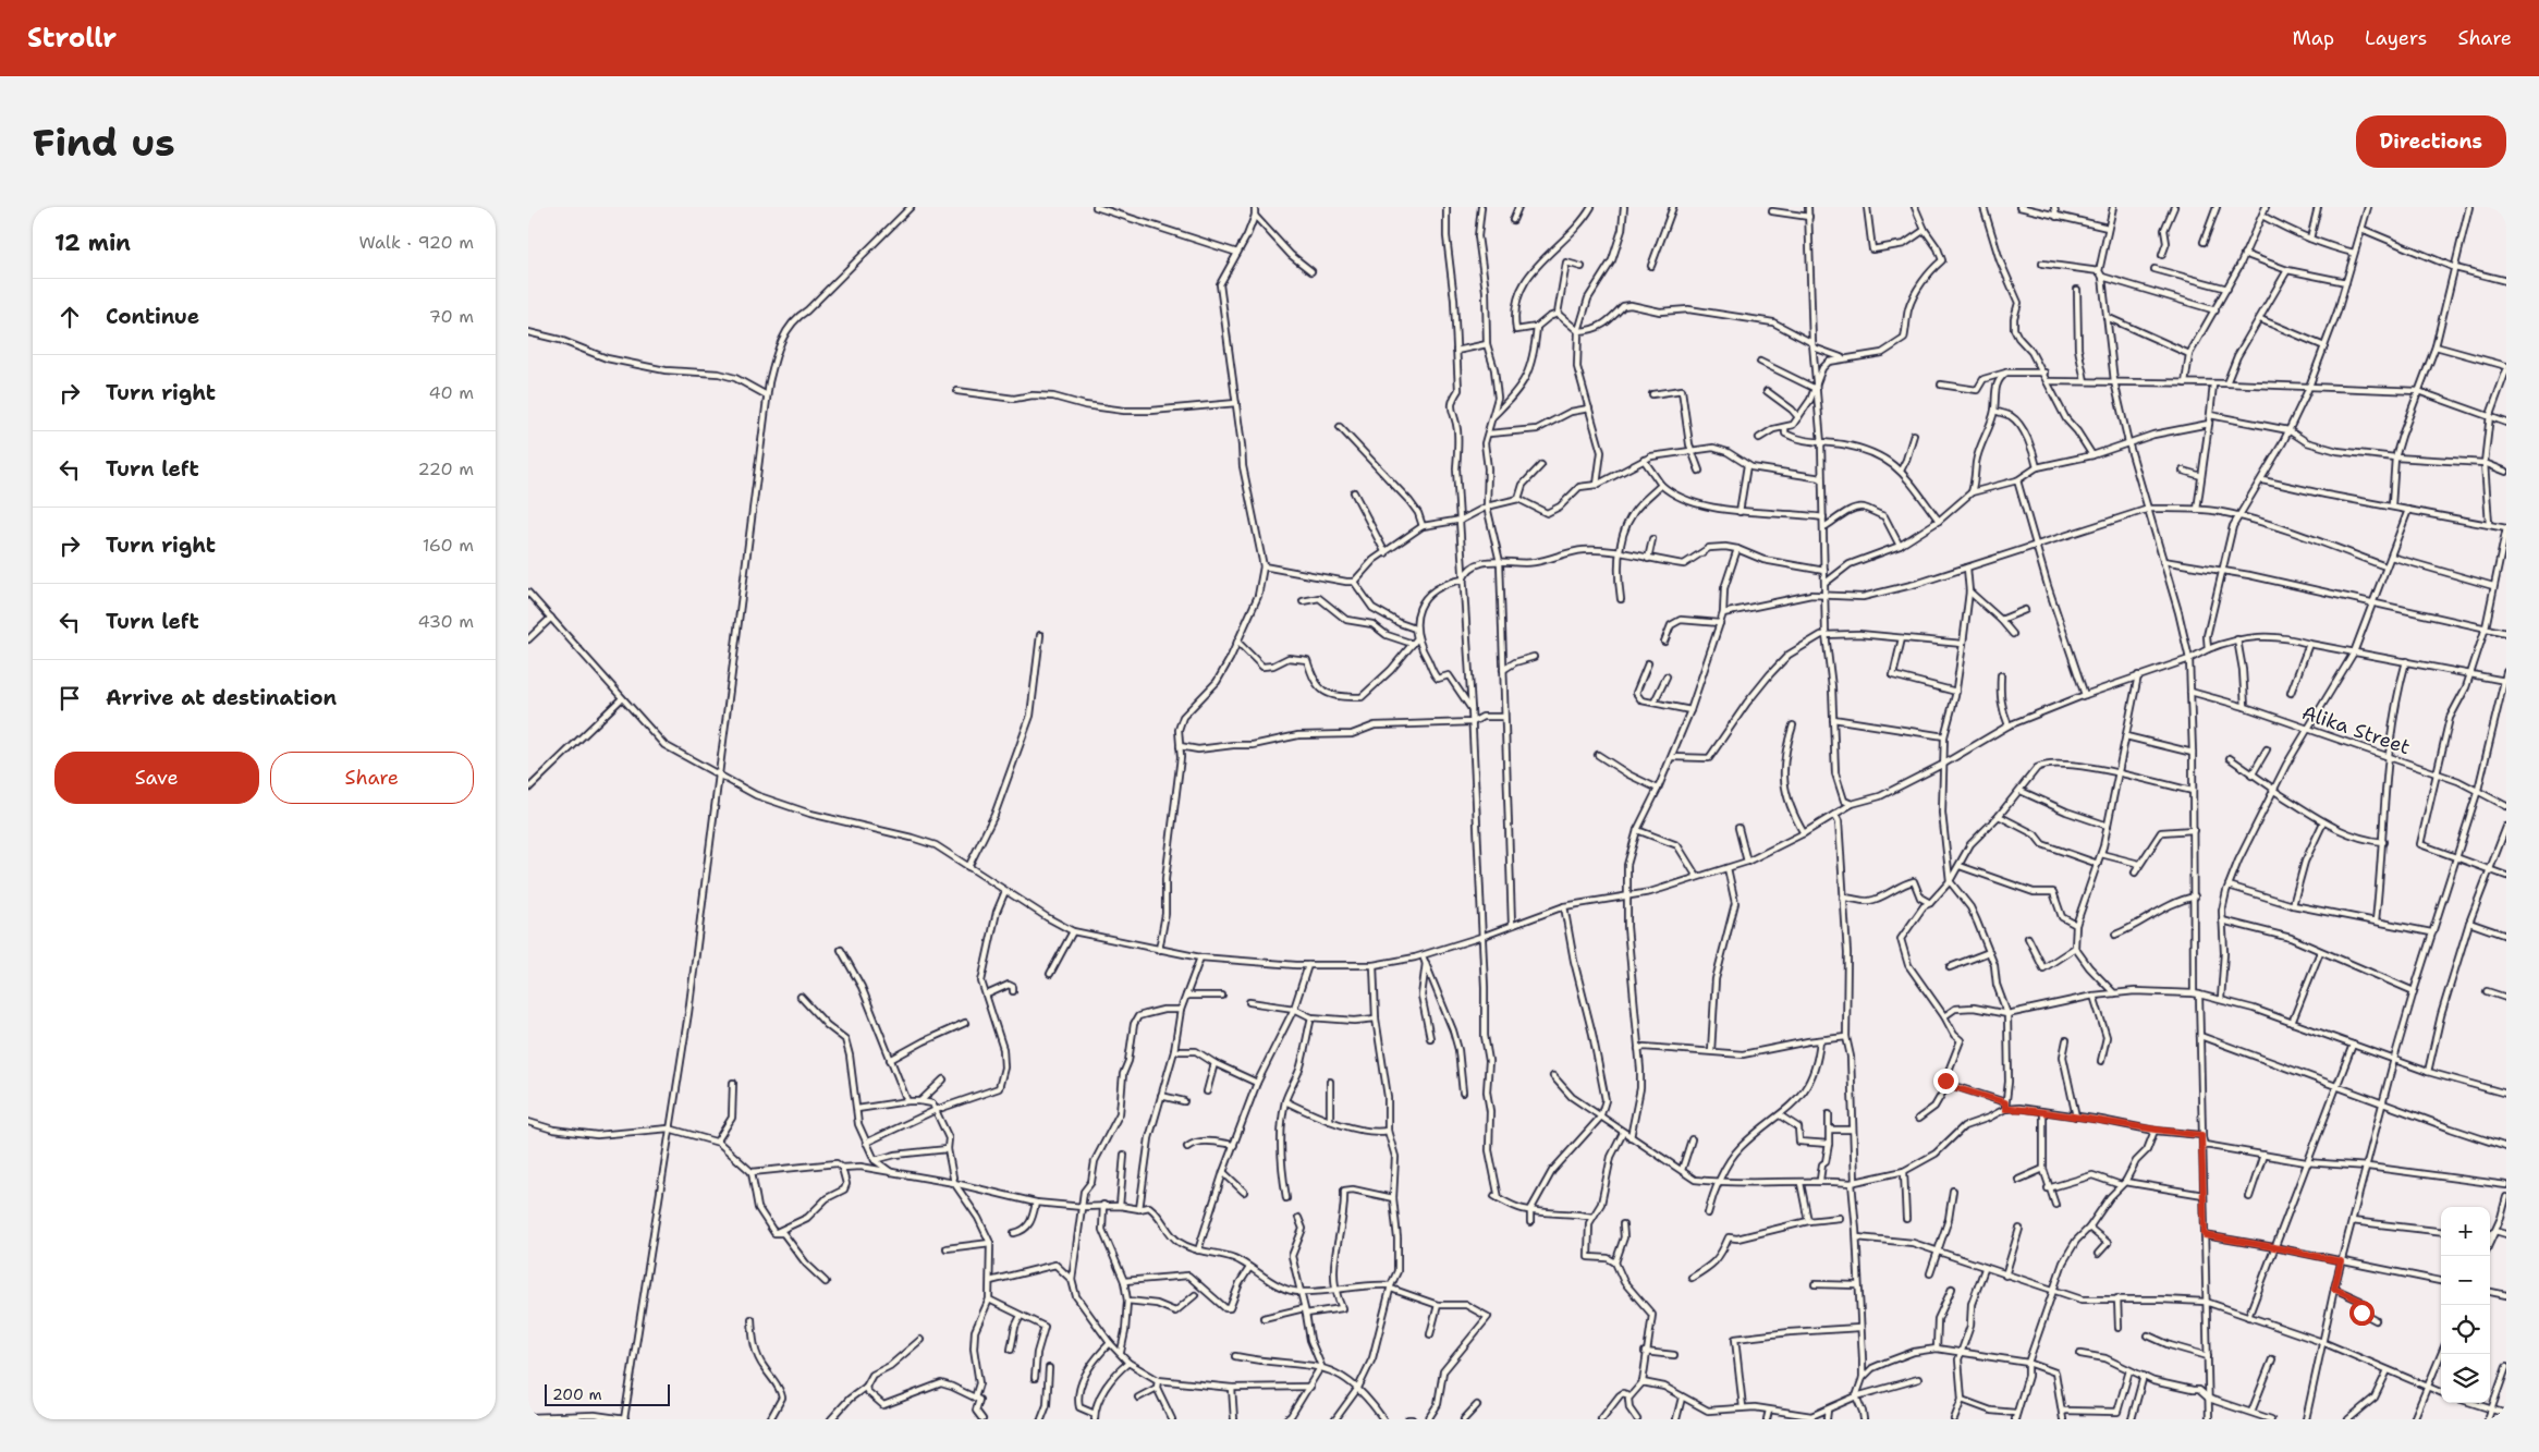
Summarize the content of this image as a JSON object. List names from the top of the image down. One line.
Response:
{"streets":{"street":["Alika Street"]},"scale_bar":"200 m","page":{"header":"Strollr","nav":["Map","Layers","Share"],"buttons":["Directions",["Save","Share"]],"title":"Find us","heading":["12 min","Walk · 920 m"],"list":[["Continue","70 m"],["Turn right","40 m"],["Turn left","220 m"],["Turn right","160 m"],["Turn left","430 m"],"Arrive at destination"],"map_buttons":["+","−"],"scale":"200 m"}}
